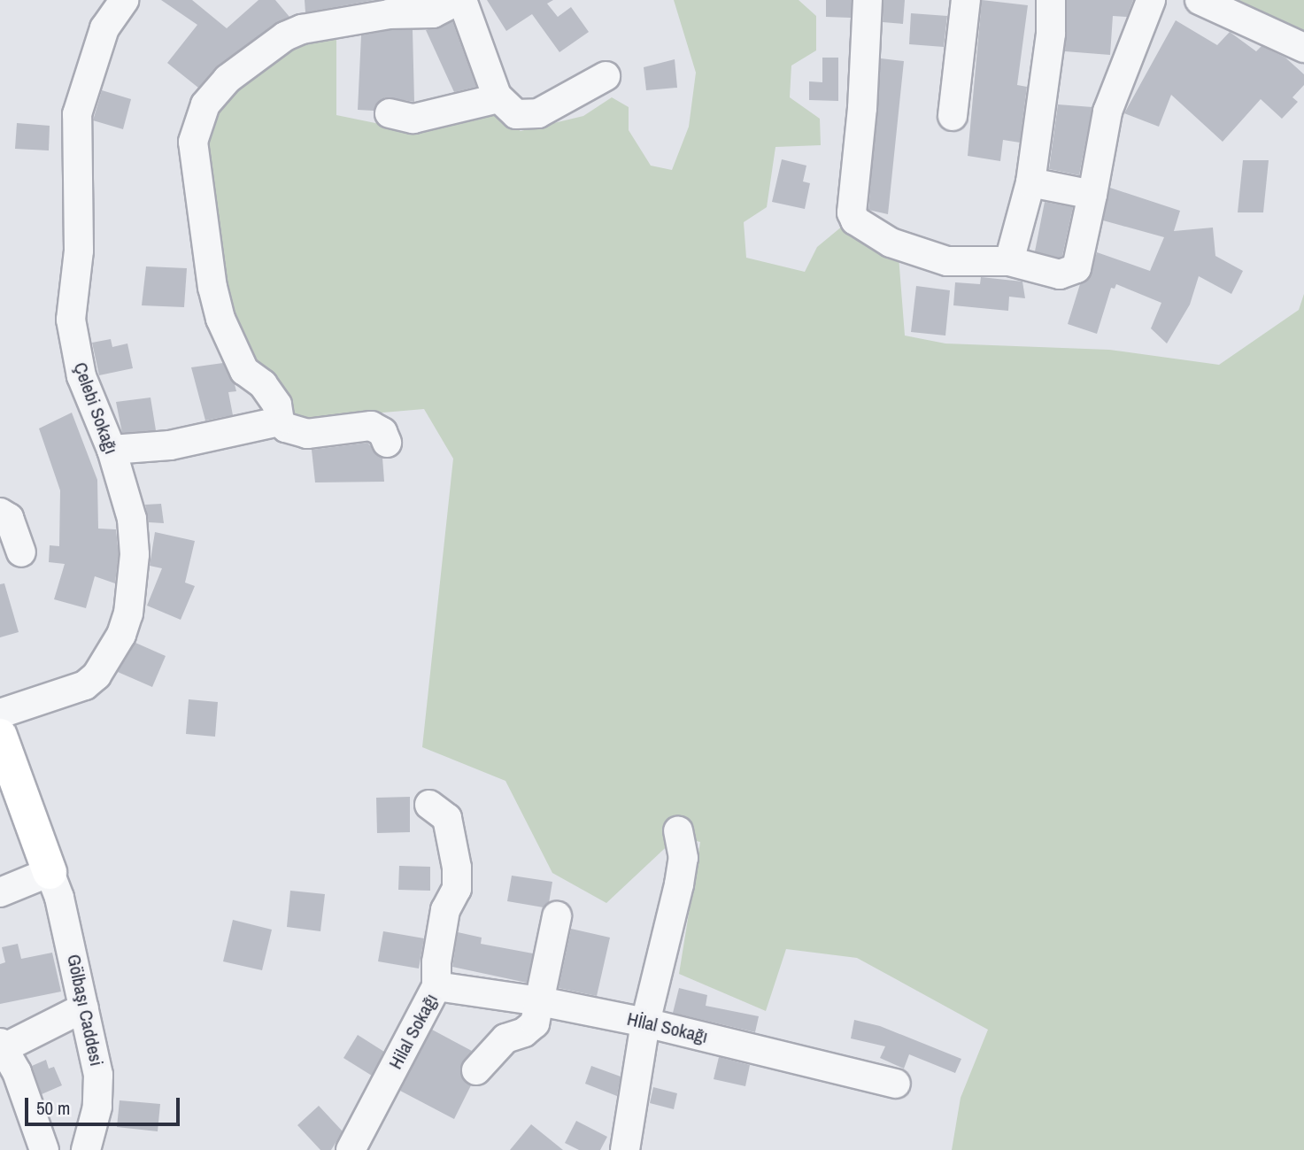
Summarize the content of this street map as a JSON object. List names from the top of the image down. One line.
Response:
{"streets":{"street":["Çelebi Sokağı","Gölbaşı Caddesi","Hİlal Sokağı","Hilal Sokağı"]},"crossings":[["Hİlal Sokağı","Hilal Sokağı"]],"scale_bar":"50 m"}
